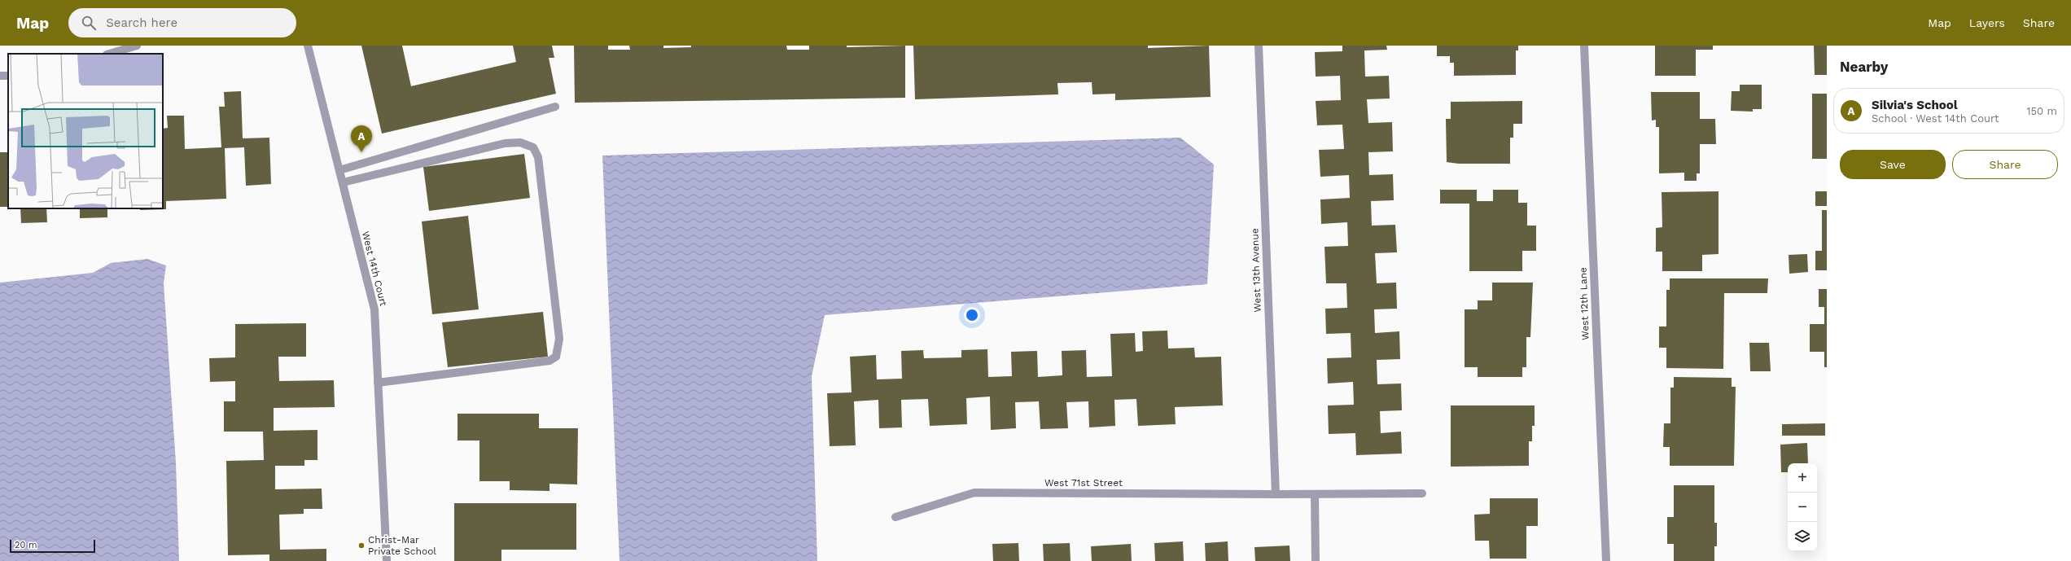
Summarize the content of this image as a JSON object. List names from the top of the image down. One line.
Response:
{"streets":{"street":["West 14th Court","West 13th Avenue","West 12th Lane","West 71st Street"]},"crossings":[["West 13th Avenue","West 71st Street"]],"places":["Christ-Mar Private School"],"scale_bar":"20 m","page":{"header":"Map","search":"Search here","nav":["Map","Layers","Share"],"heading":"Nearby","list":[{"mark":"A","name":"Silvia's School","note":"School · West 14th Court","value":"150 m"}],"pins":"A","buttons":["Save","Share"],"map_buttons":["+","−"],"scale":"20 m"}}
